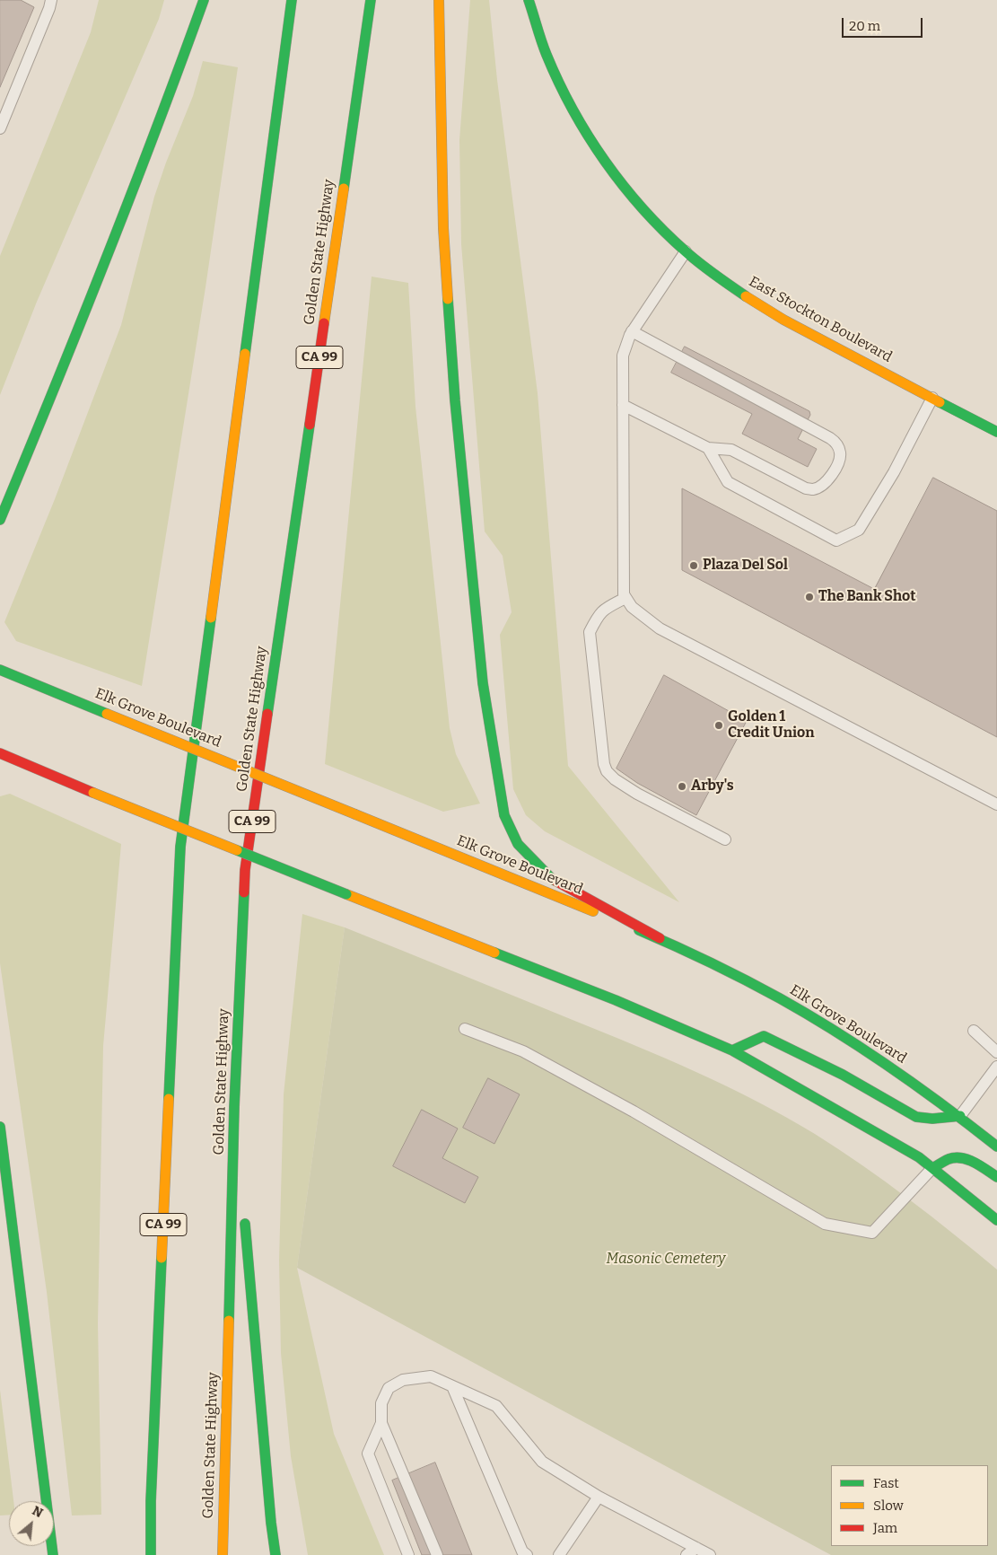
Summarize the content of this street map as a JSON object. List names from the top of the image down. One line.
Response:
{"streets":{"main road":["Golden State Highway","East Stockton Boulevard","CA 99","Elk Grove Boulevard"]},"parks":["Masonic Cemetery"],"places":["Plaza Del Sol","The Bank Shot","Golden 1 Credit Union","Arby's"],"legend":["Fast","Slow","Jam"],"scale_bar":"20 m","north":"top right"}
